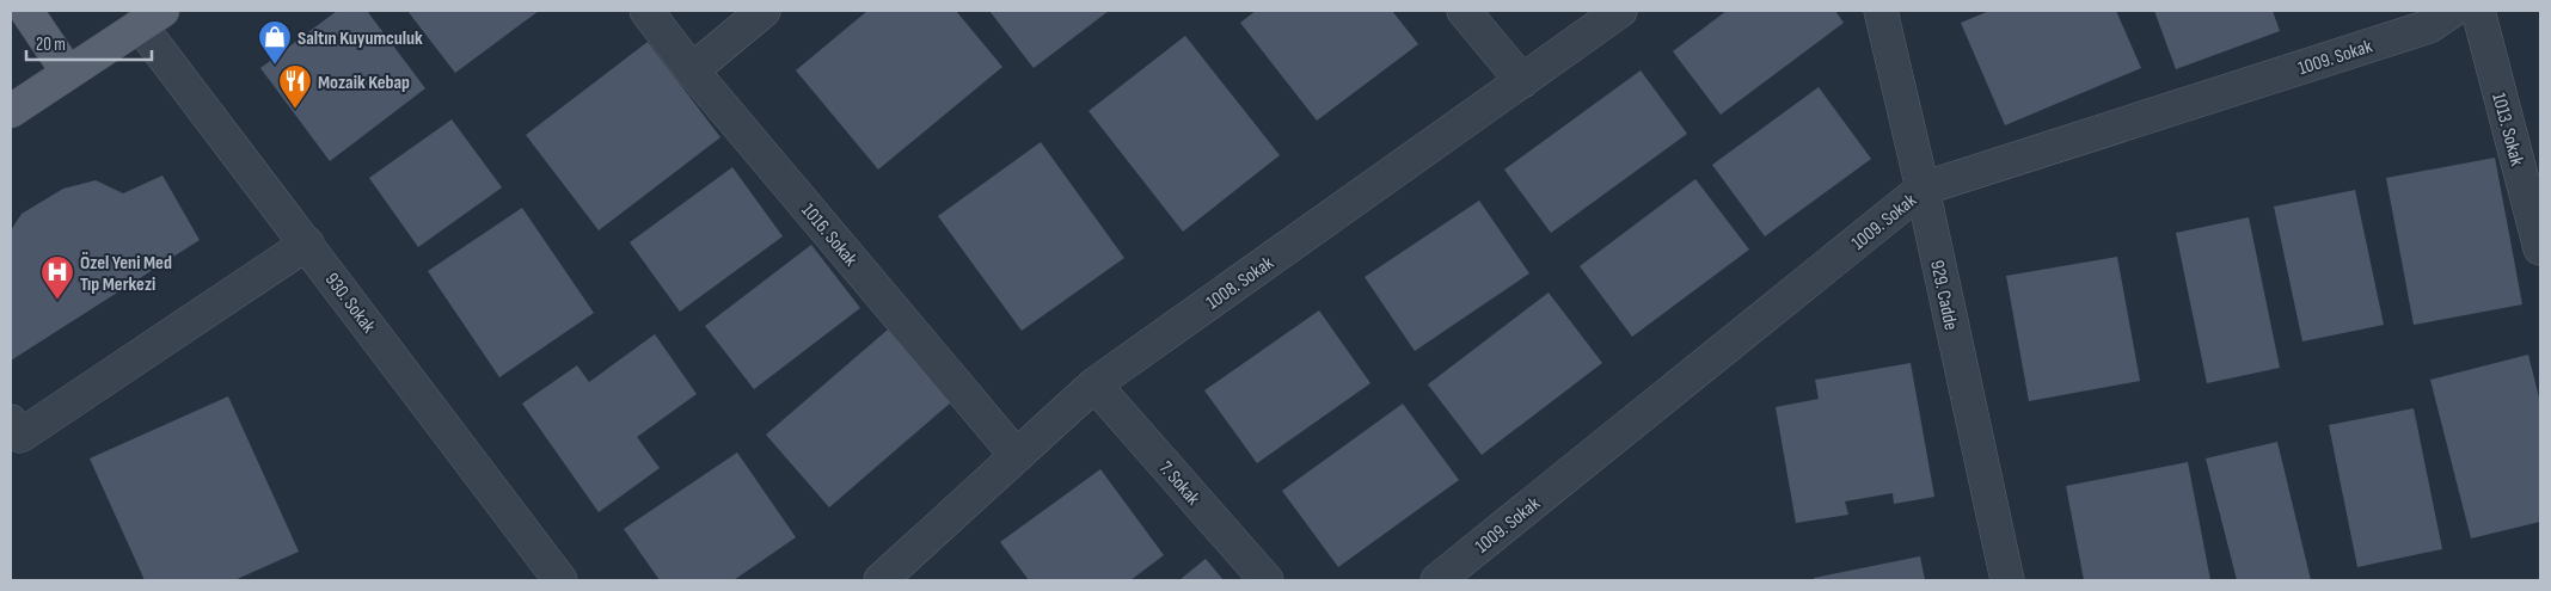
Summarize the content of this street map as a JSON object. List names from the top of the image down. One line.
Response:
{"streets":{"street":["1009. Sokak","1013. Sokak","1016. Sokak","1008. Sokak","929. Cadde","930. Sokak","7. Sokak"]},"crossings":[["1009. Sokak","929. Cadde"],["1016. Sokak","1008. Sokak"],["1008. Sokak","7. Sokak"]],"places":{"shop":["Saltın Kuyumculuk"],"restaurant":["Mozaik Kebap"],"hospital":["Özel Yeni Med Tıp Merkezi"]},"scale_bar":"20 m"}
